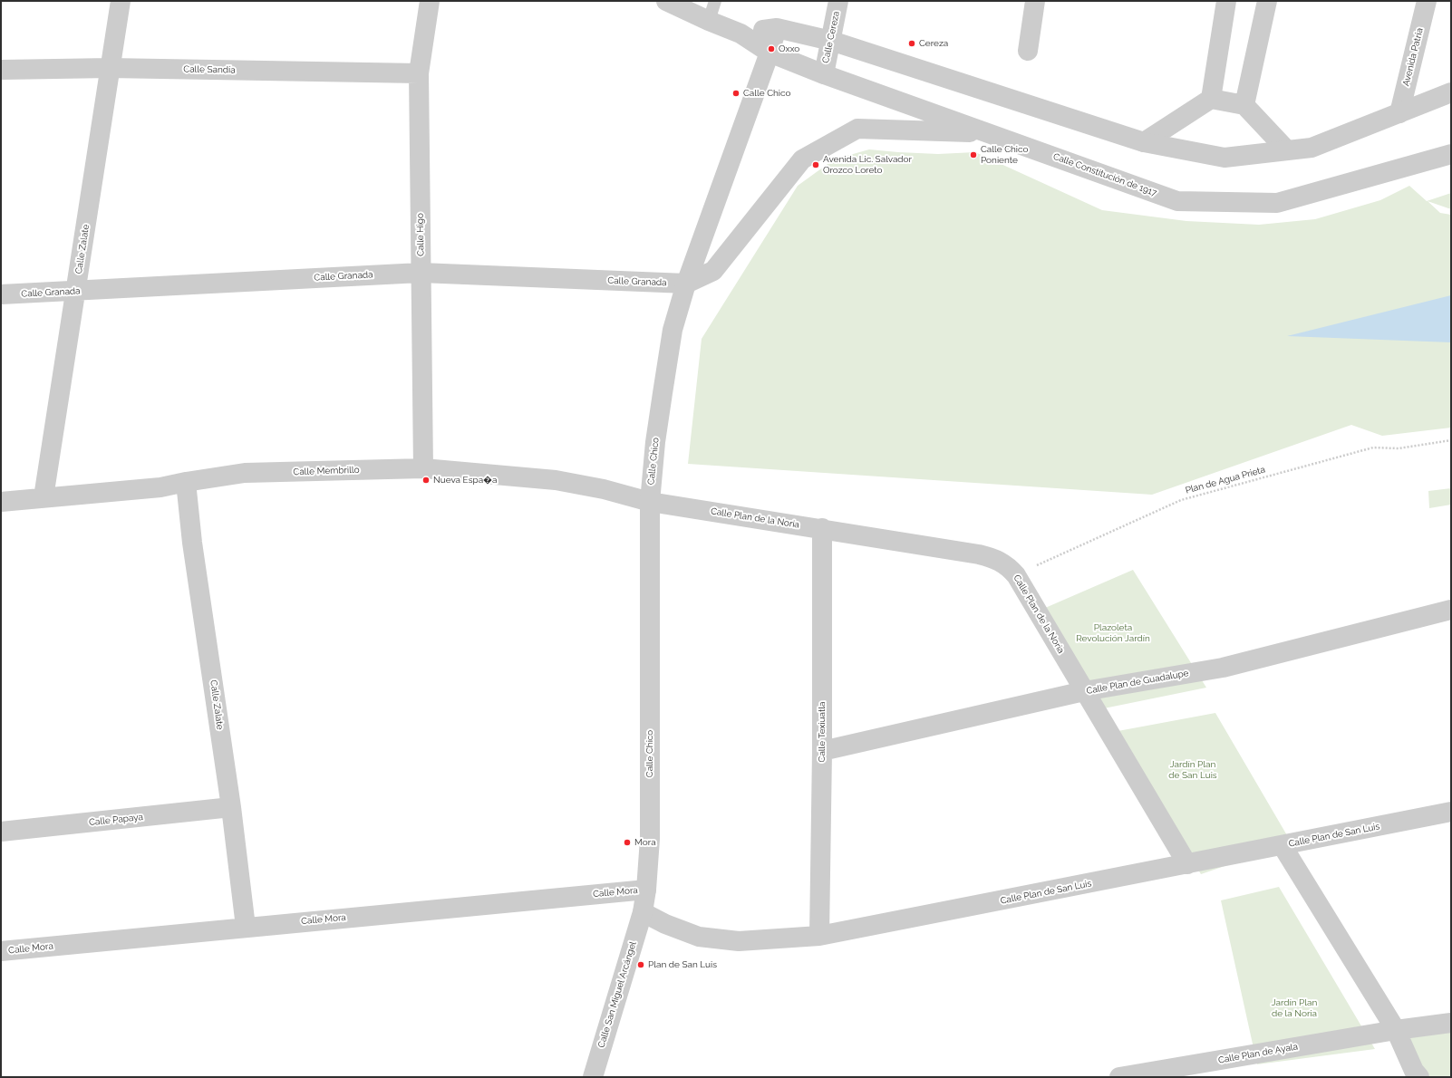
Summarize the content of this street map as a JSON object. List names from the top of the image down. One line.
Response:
{"streets":{"street":["Calle Cereza","Avenida Patria","Calle Sandía","Calle Constitución de 1917","Calle Higo","Calle Zalate","Calle Granada","Calle Chico","Calle Membrillo","Calle Plan de la Noria","Calle Plan de Guadalupe","Calle Texiuatla","Calle Papaya","Calle Plan de San Luis","Calle Mora","Calle San Miguel Arcángel","Calle Plan de Ayala"],"path":["Plan de Agua Prieta"]},"crossings":[["Calle Cereza","Calle Constitución de 1917"],["Calle Sandía","Calle Higo"],["Calle Sandía","Calle Zalate"],["Calle Constitución de 1917","Calle Chico"],["Calle Higo","Calle Granada"],["Calle Higo","Calle Membrillo"],["Calle Zalate","Calle Granada"],["Calle Zalate","Calle Membrillo"],["Calle Zalate","Calle Papaya"],["Calle Zalate","Calle Mora"],["Calle Granada","Calle Chico"],["Calle Chico","Calle Membrillo"],["Calle Chico","Calle Plan de la Noria"],["Calle Chico","Calle Plan de San Luis"],["Calle Chico","Calle Mora"],["Calle Chico","Calle San Miguel Arcángel"],["Calle Membrillo","Calle Plan de la Noria"],["Plan de Agua Prieta","Calle Plan de la Noria"],["Calle Plan de la Noria","Calle Plan de Guadalupe"],["Calle Plan de la Noria","Calle Texiuatla"],["Calle Plan de la Noria","Calle Plan de San Luis"],["Calle Plan de Guadalupe","Calle Texiuatla"],["Calle Texiuatla","Calle Plan de San Luis"],["Calle Plan de San Luis","Calle San Miguel Arcángel"]],"parks":["Plazoleta Revolución Jardín","Jardín Plan de San Luis","Jardín Plan de la Noria"],"places":["Cereza","Oxxo","Calle Chico","Calle Chico Poniente","Avenida Lic. Salvador Orozco Loreto","Nueva Espa�a","Mora","Plan de San Luis"]}
